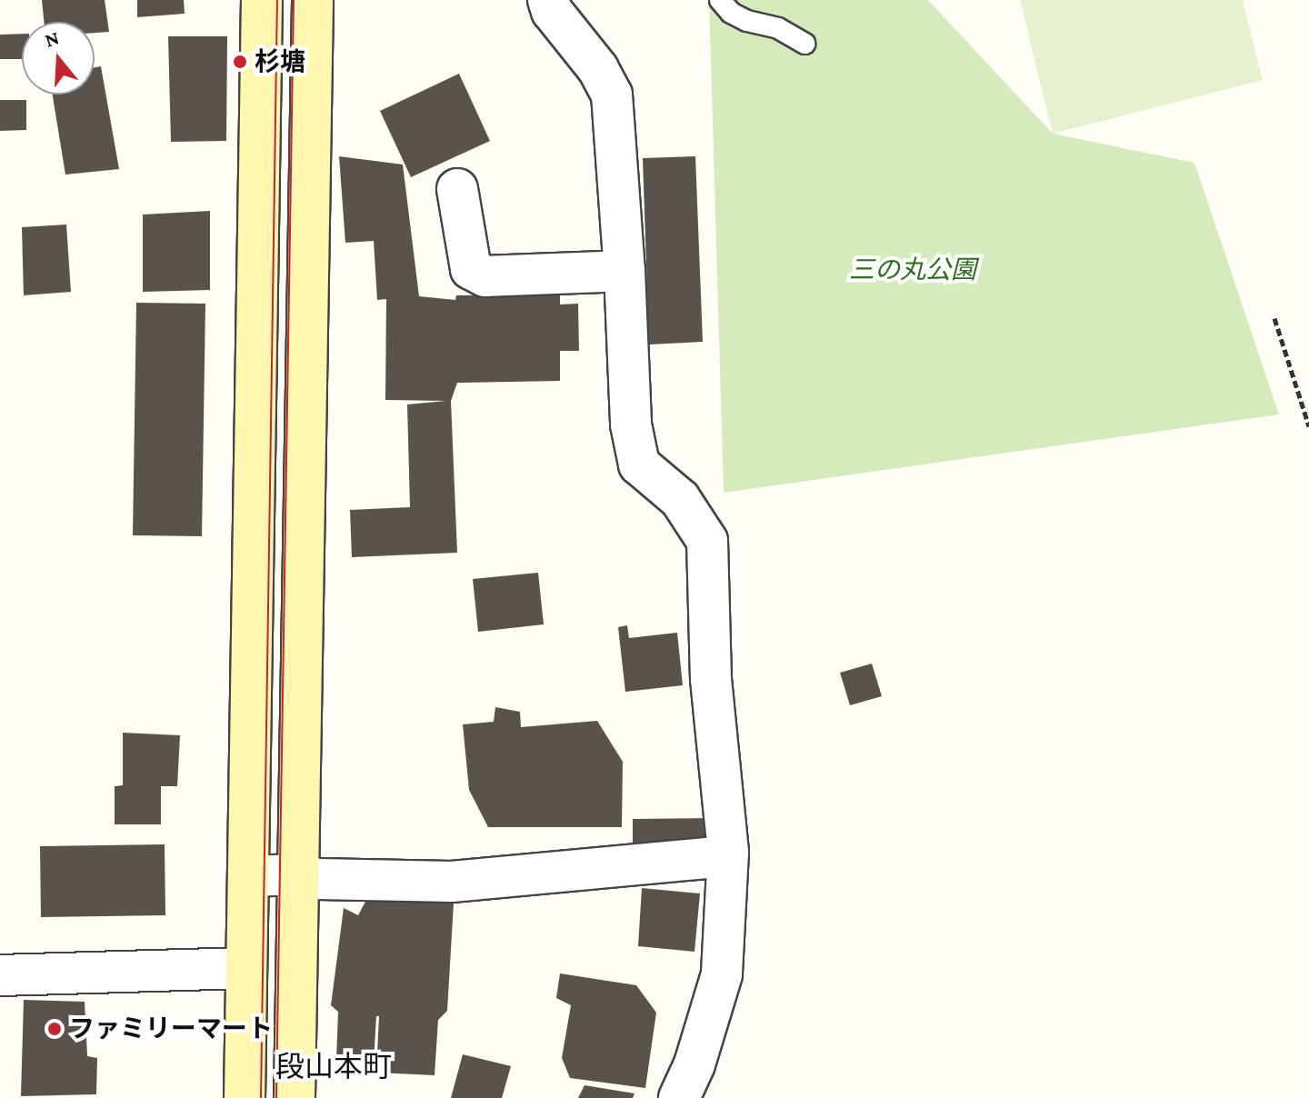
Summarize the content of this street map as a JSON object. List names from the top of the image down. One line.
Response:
{"districts":["段山本町"],"parks":["三の丸公園"],"places":["杉塘","ファミリーマート"],"north":"top"}
